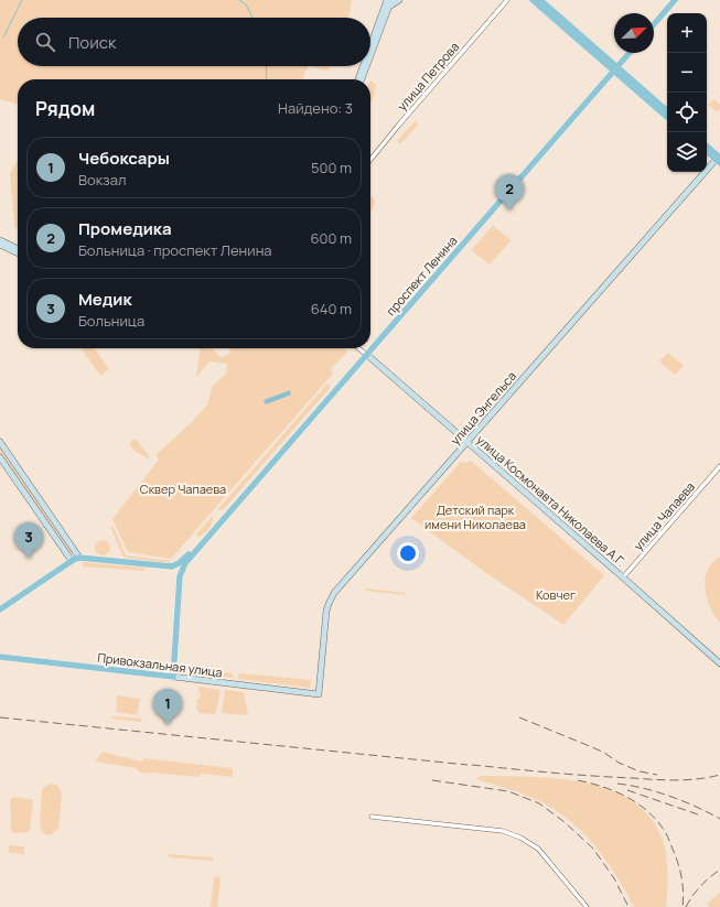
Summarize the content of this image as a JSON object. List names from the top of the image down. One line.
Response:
{"streets":{"main road":["проспект Ленина","Привокзальная улица"],"street":["улица Петрова","улица Энгельса","улица Космонавта Николаева А.Г.","улица Чапаева"]},"crossings":[["проспект Ленина","улица Космонавта Николаева А.Г."],["проспект Ленина","Привокзальная улица"],["улица Энгельса","улица Космонавта Николаева А.Г."],["улица Энгельса","Привокзальная улица"],["улица Космонавта Николаева А.Г.","улица Чапаева"]],"parks":["Сквер Чапаева","Детский парк имени Николаева","Ковчег"],"north":"top right","page":{"map_buttons":["+","−"],"search":"Поиск","heading":["Рядом","Найдено: 3"],"list":[{"mark":"1","name":"Чебоксары","note":"Вокзал","value":"500 m"},{"mark":"2","name":"Промедика","note":"Больница · проспект Ленина","value":"600 m"},{"mark":"3","name":"Медик","note":"Больница","value":"640 m"}],"pins":["2","3","1"]}}
